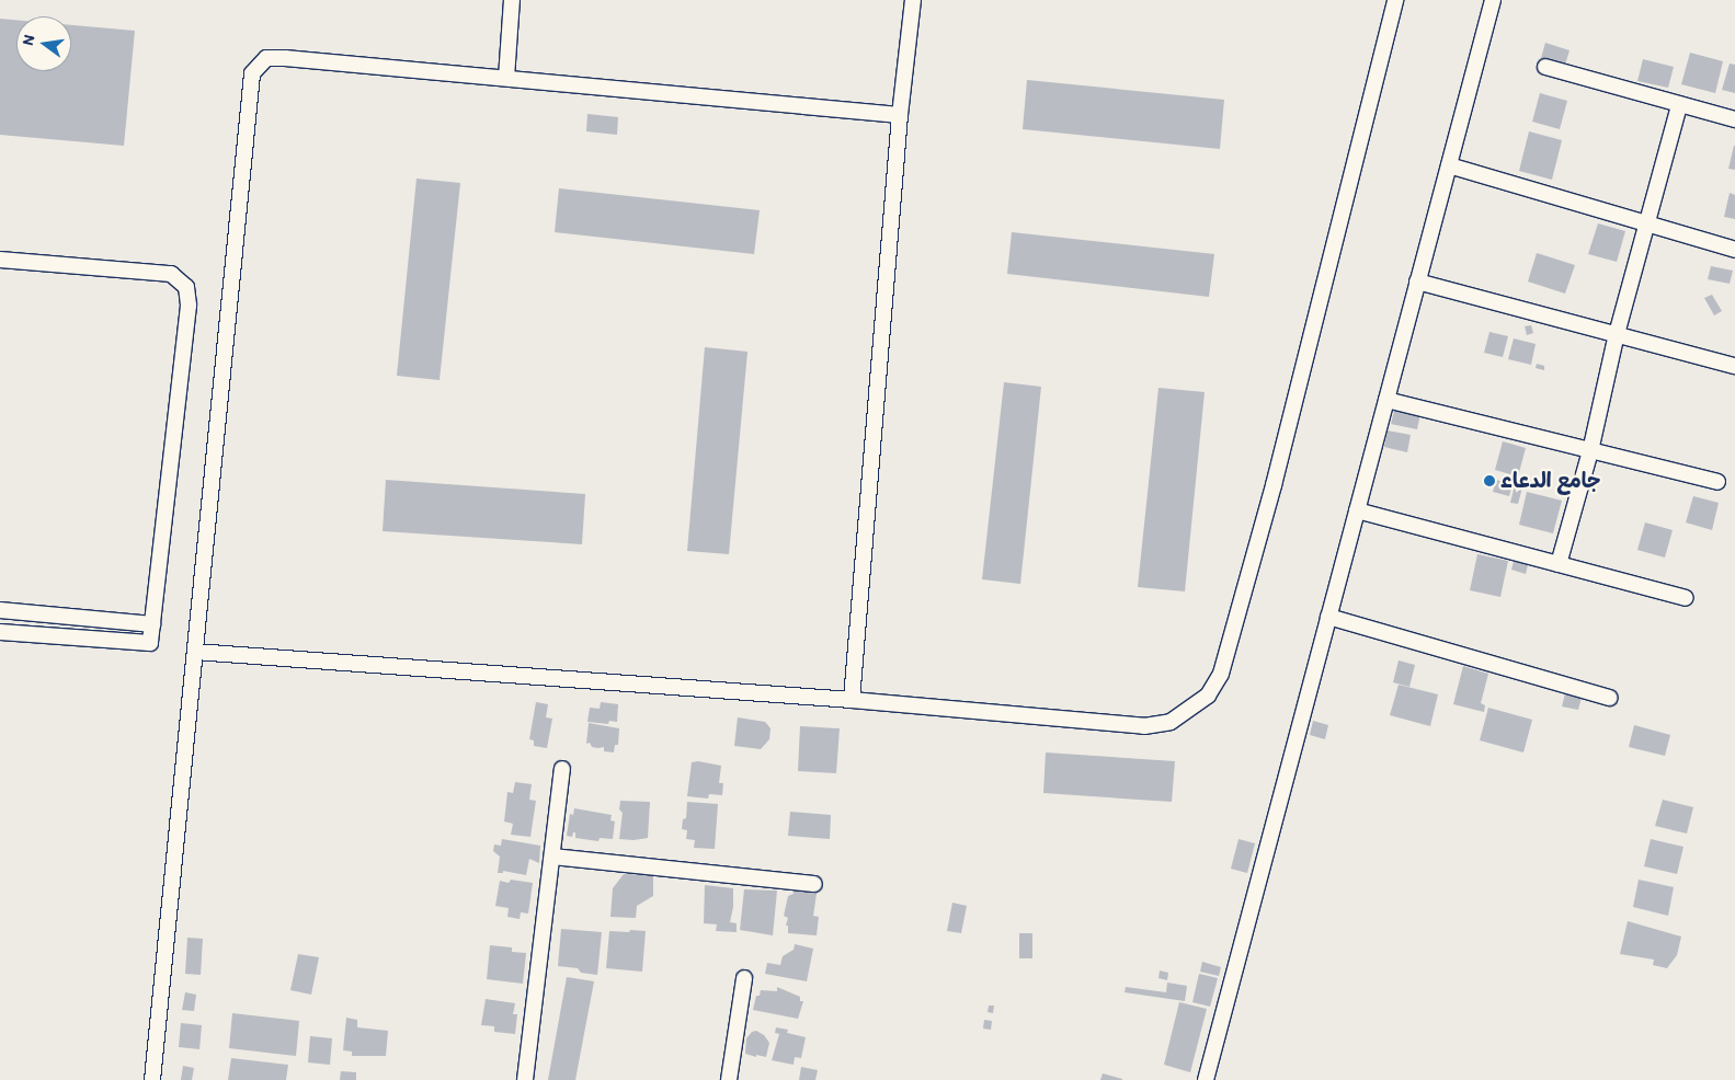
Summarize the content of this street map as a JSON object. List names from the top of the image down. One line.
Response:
{"places":["جامع الدعاء"],"north":"left"}
